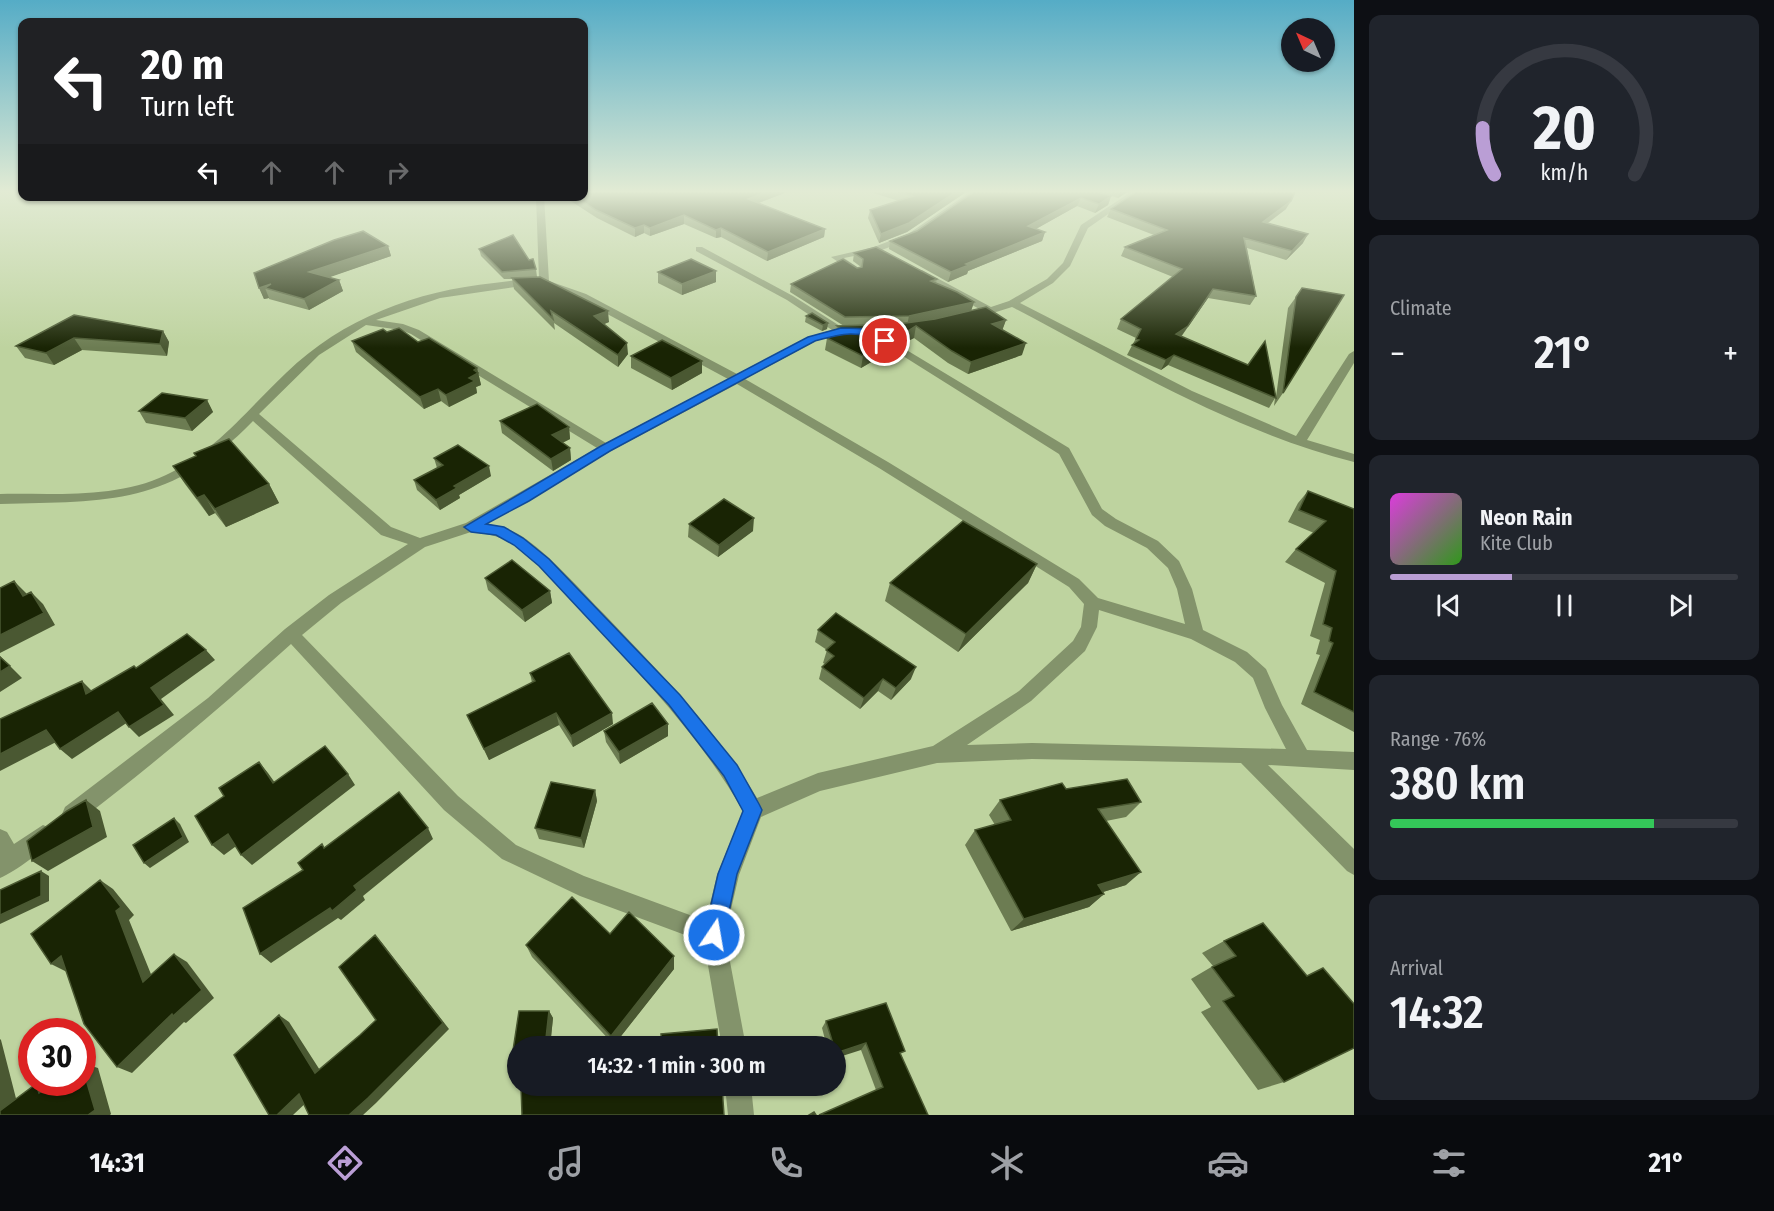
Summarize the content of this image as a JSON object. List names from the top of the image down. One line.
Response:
{"north":"top left","page":{"turn":["20 m","Turn left"],"tile":["Climate",["Range · 76%","380 km"],["Arrival","14:32"]],"heat":["−","21°","+"],"song":["Neon Rain","Kite Club"],"limit":"30","trip":"14:32 · 1 min · 300 m","tabs":["14:31","21°"],"gauge":["20","km/h"]}}
